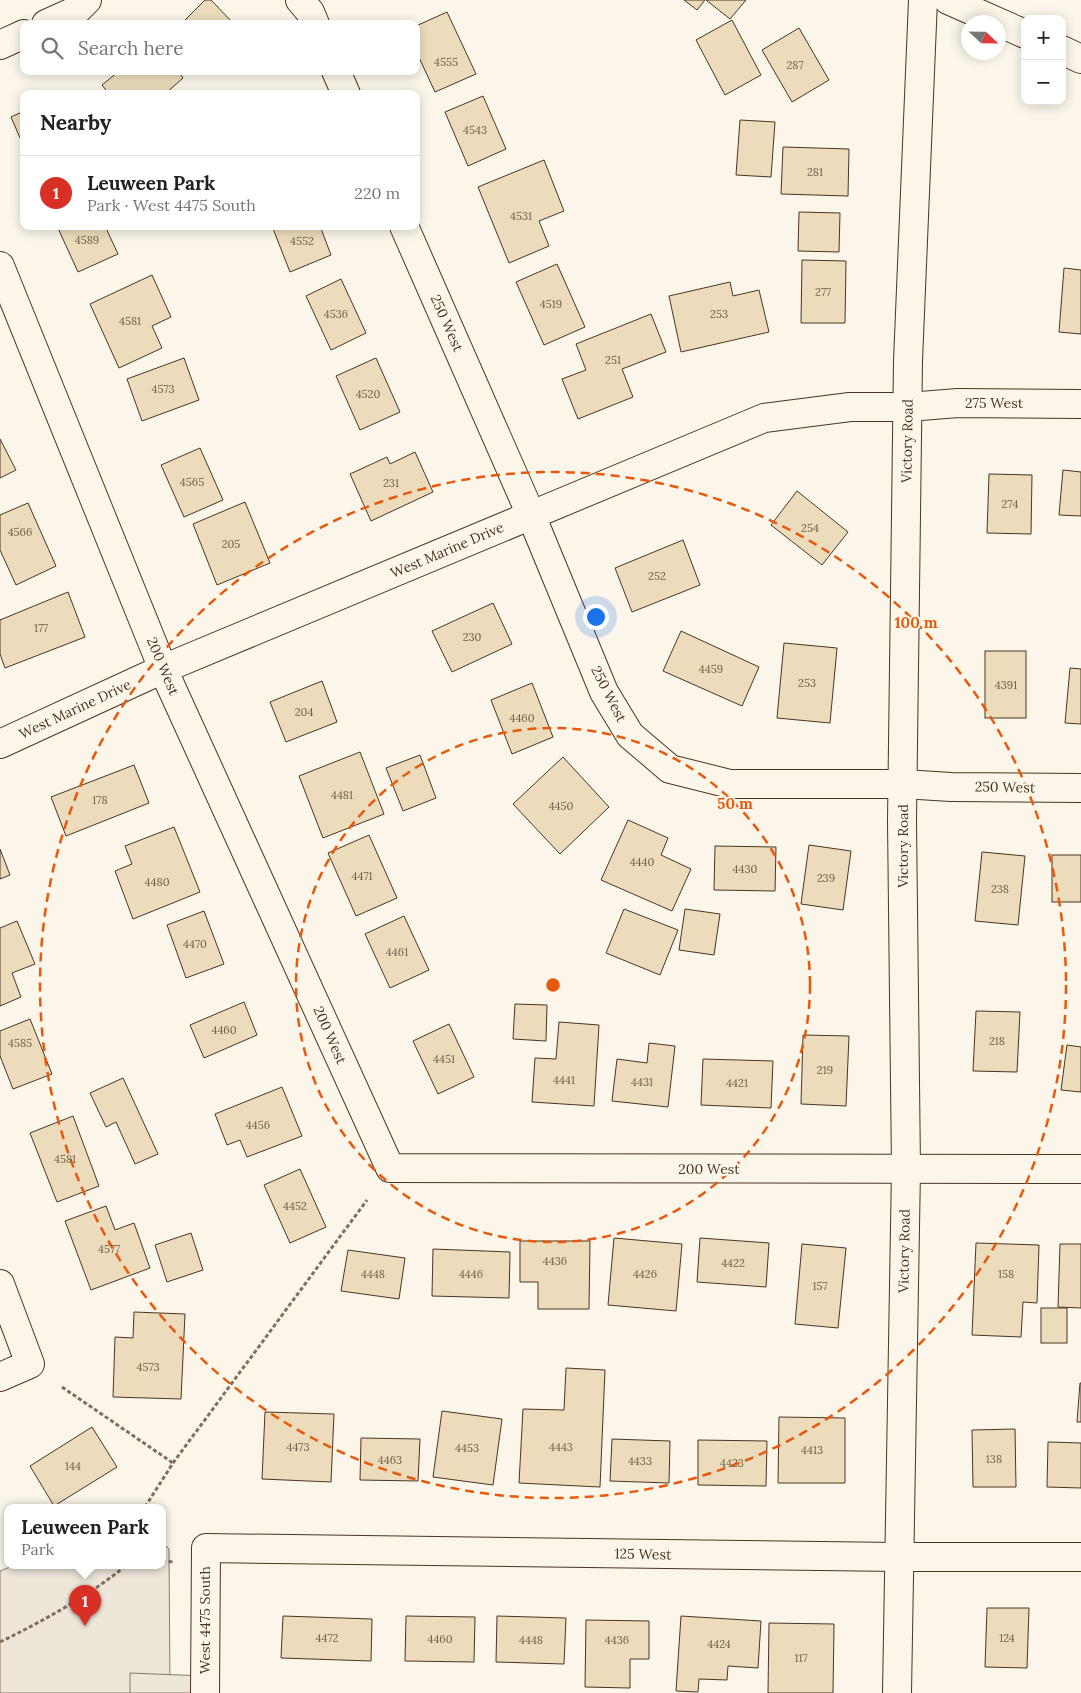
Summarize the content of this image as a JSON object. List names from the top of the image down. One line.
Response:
{"streets":{"street":["250 West","275 West","Victory Road","West Marine Drive","200 West","125 West","West 4475 South"]},"crossings":[["250 West","Victory Road"],["250 West","West Marine Drive"],["275 West","Victory Road"],["275 West","West Marine Drive"],["Victory Road","West Marine Drive"],["Victory Road","200 West"],["Victory Road","125 West"],["West Marine Drive","200 West"],["125 West","West 4475 South"]],"house_numbers":["4555","287","4543","281","4531","4589","4552","277","4519","4536","253","4581","251","4573","4520","4565","231","274","254","4566","205","252","177","230","4459","253","4391","204","4460","4481","178","4450","4440","4430","4471","239","4480","238","4470","4461","4460","218","4585","4451","219","4441","4431","4421","4456","4581","4452","4577","4436","4422","4448","4446","4426","158","157","4573","4473","4443","4453","4413","138","4463","4433","4423","144","4472","124","4460","4448","4436","4424","117"],"north":"right","page":{"map_buttons":["+","−"],"search":"Search here","heading":"Nearby","list":[{"mark":"1","name":"Leuween Park","note":"Park · West 4475 South","value":"220 m"}],"popup":["Leuween Park","Park"],"pins":"1"},"rings":["100 m","50 m"]}
